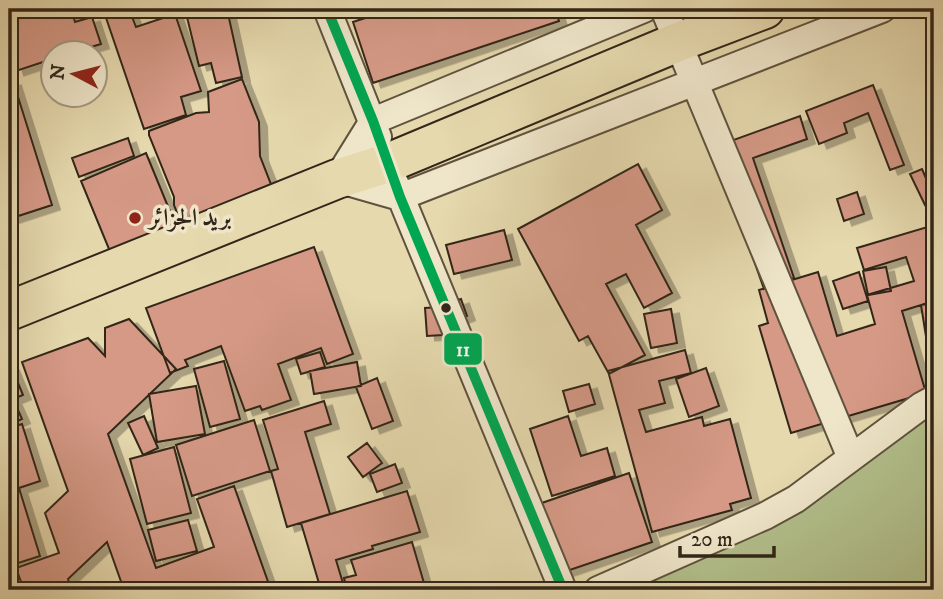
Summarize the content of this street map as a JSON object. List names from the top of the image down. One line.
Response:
{"places":["بريد الجزائر"],"lines":["transit line 11"],"scale_bar":"20 m","north":"left"}
